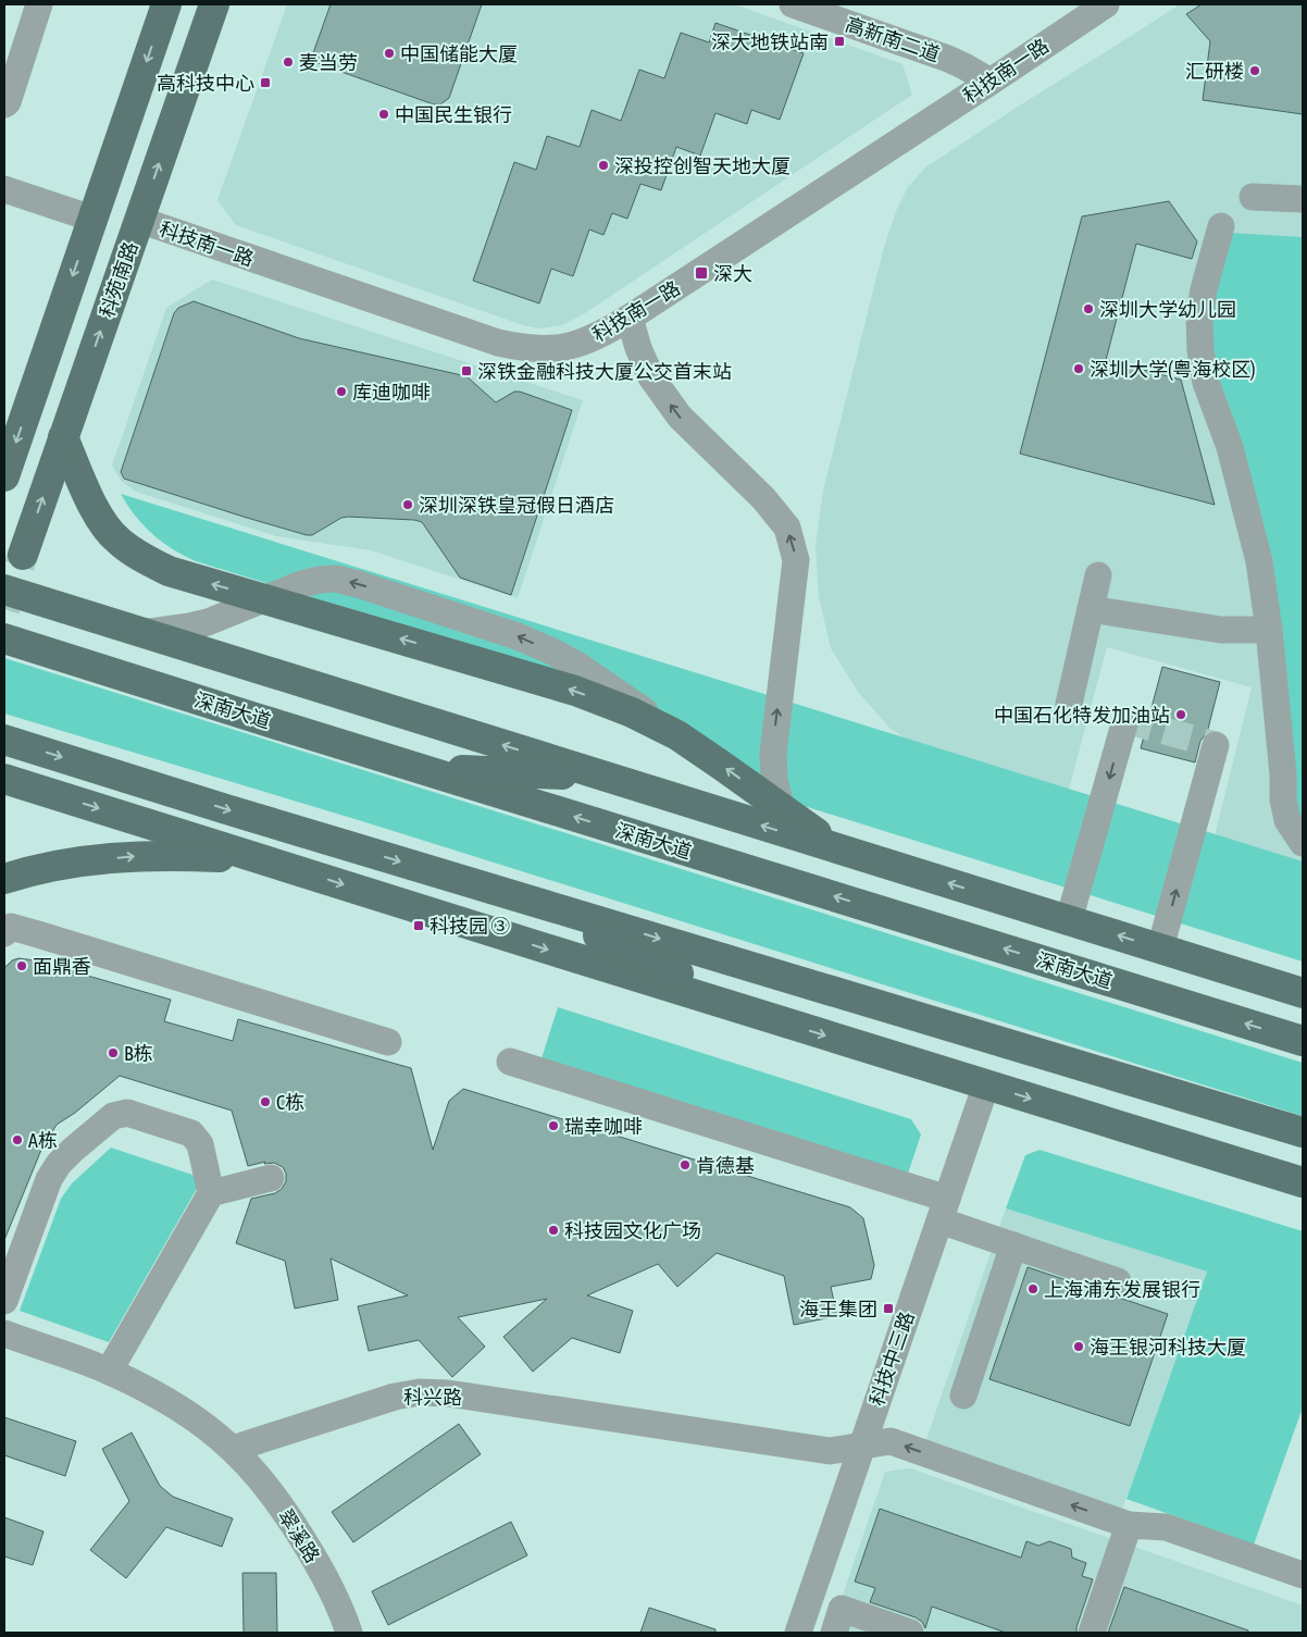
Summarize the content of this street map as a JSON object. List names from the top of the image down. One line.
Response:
{"streets":{"main road":["科苑南路","深南大道"],"street":["高新南二道","科技南一路","科技中三路","科兴路","翠溪路"]},"crossings":[["高新南二道","科技南一路"],["科技南一路","科苑南路"],["科技中三路","科兴路"],["科兴路","翠溪路"]],"places":{"transit":["深大地铁站南","高科技中心","深大","深铁金融科技大厦公交首末站","科技园 ③","海王集团"],"other":["中国储能大厦","麦当劳","汇研楼","中国民生银行","深投控创智天地大厦","深圳大学幼儿园","深圳大学(粤海校区)","库迪咖啡","深圳深铁皇冠假日酒店","中国石化特发加油站","面鼎香","B栋","C栋","瑞幸咖啡","A栋","肯德基","科技园文化广场","上海浦东发展银行","海王银河科技大厦"]}}
